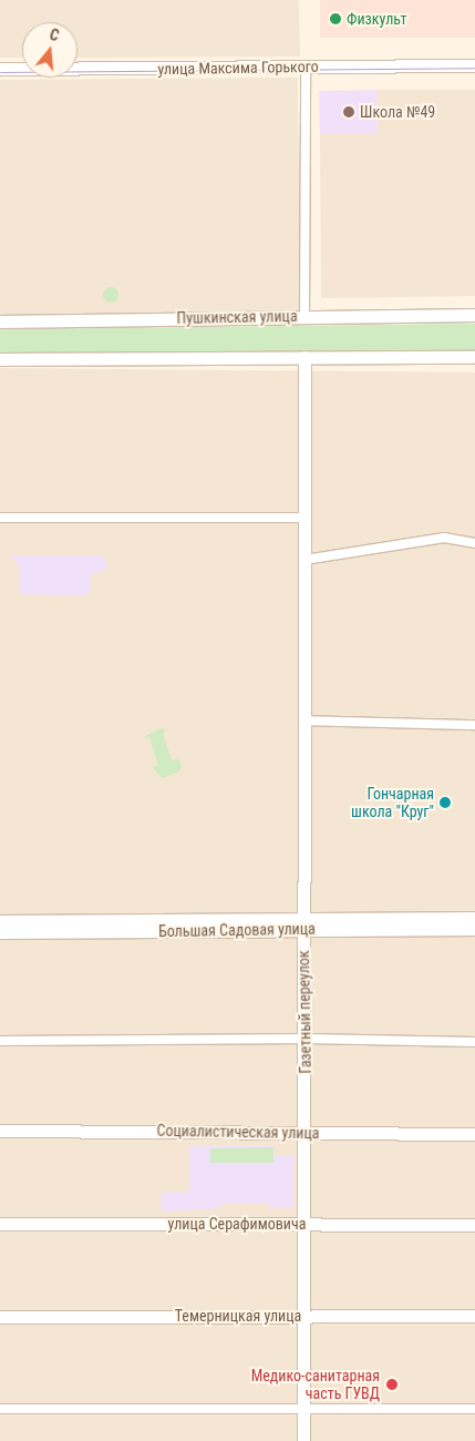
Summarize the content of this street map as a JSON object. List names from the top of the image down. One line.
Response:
{"streets":{"street":["улица Максима Горького","Пушкинская улица","Большая Садовая улица","Газетный переулок","Социалистическая улица","улица Серафимовича","Темерницкая улица"]},"crossings":[["Большая Садовая улица","Газетный переулок"],["Газетный переулок","Социалистическая улица"],["Газетный переулок","улица Серафимовича"],["Газетный переулок","Темерницкая улица"]],"places":["Физкульт","Школа №49","Гончарная школа \"Круг\"","Медико-санитарная часть ГУВД"],"north":"top"}
